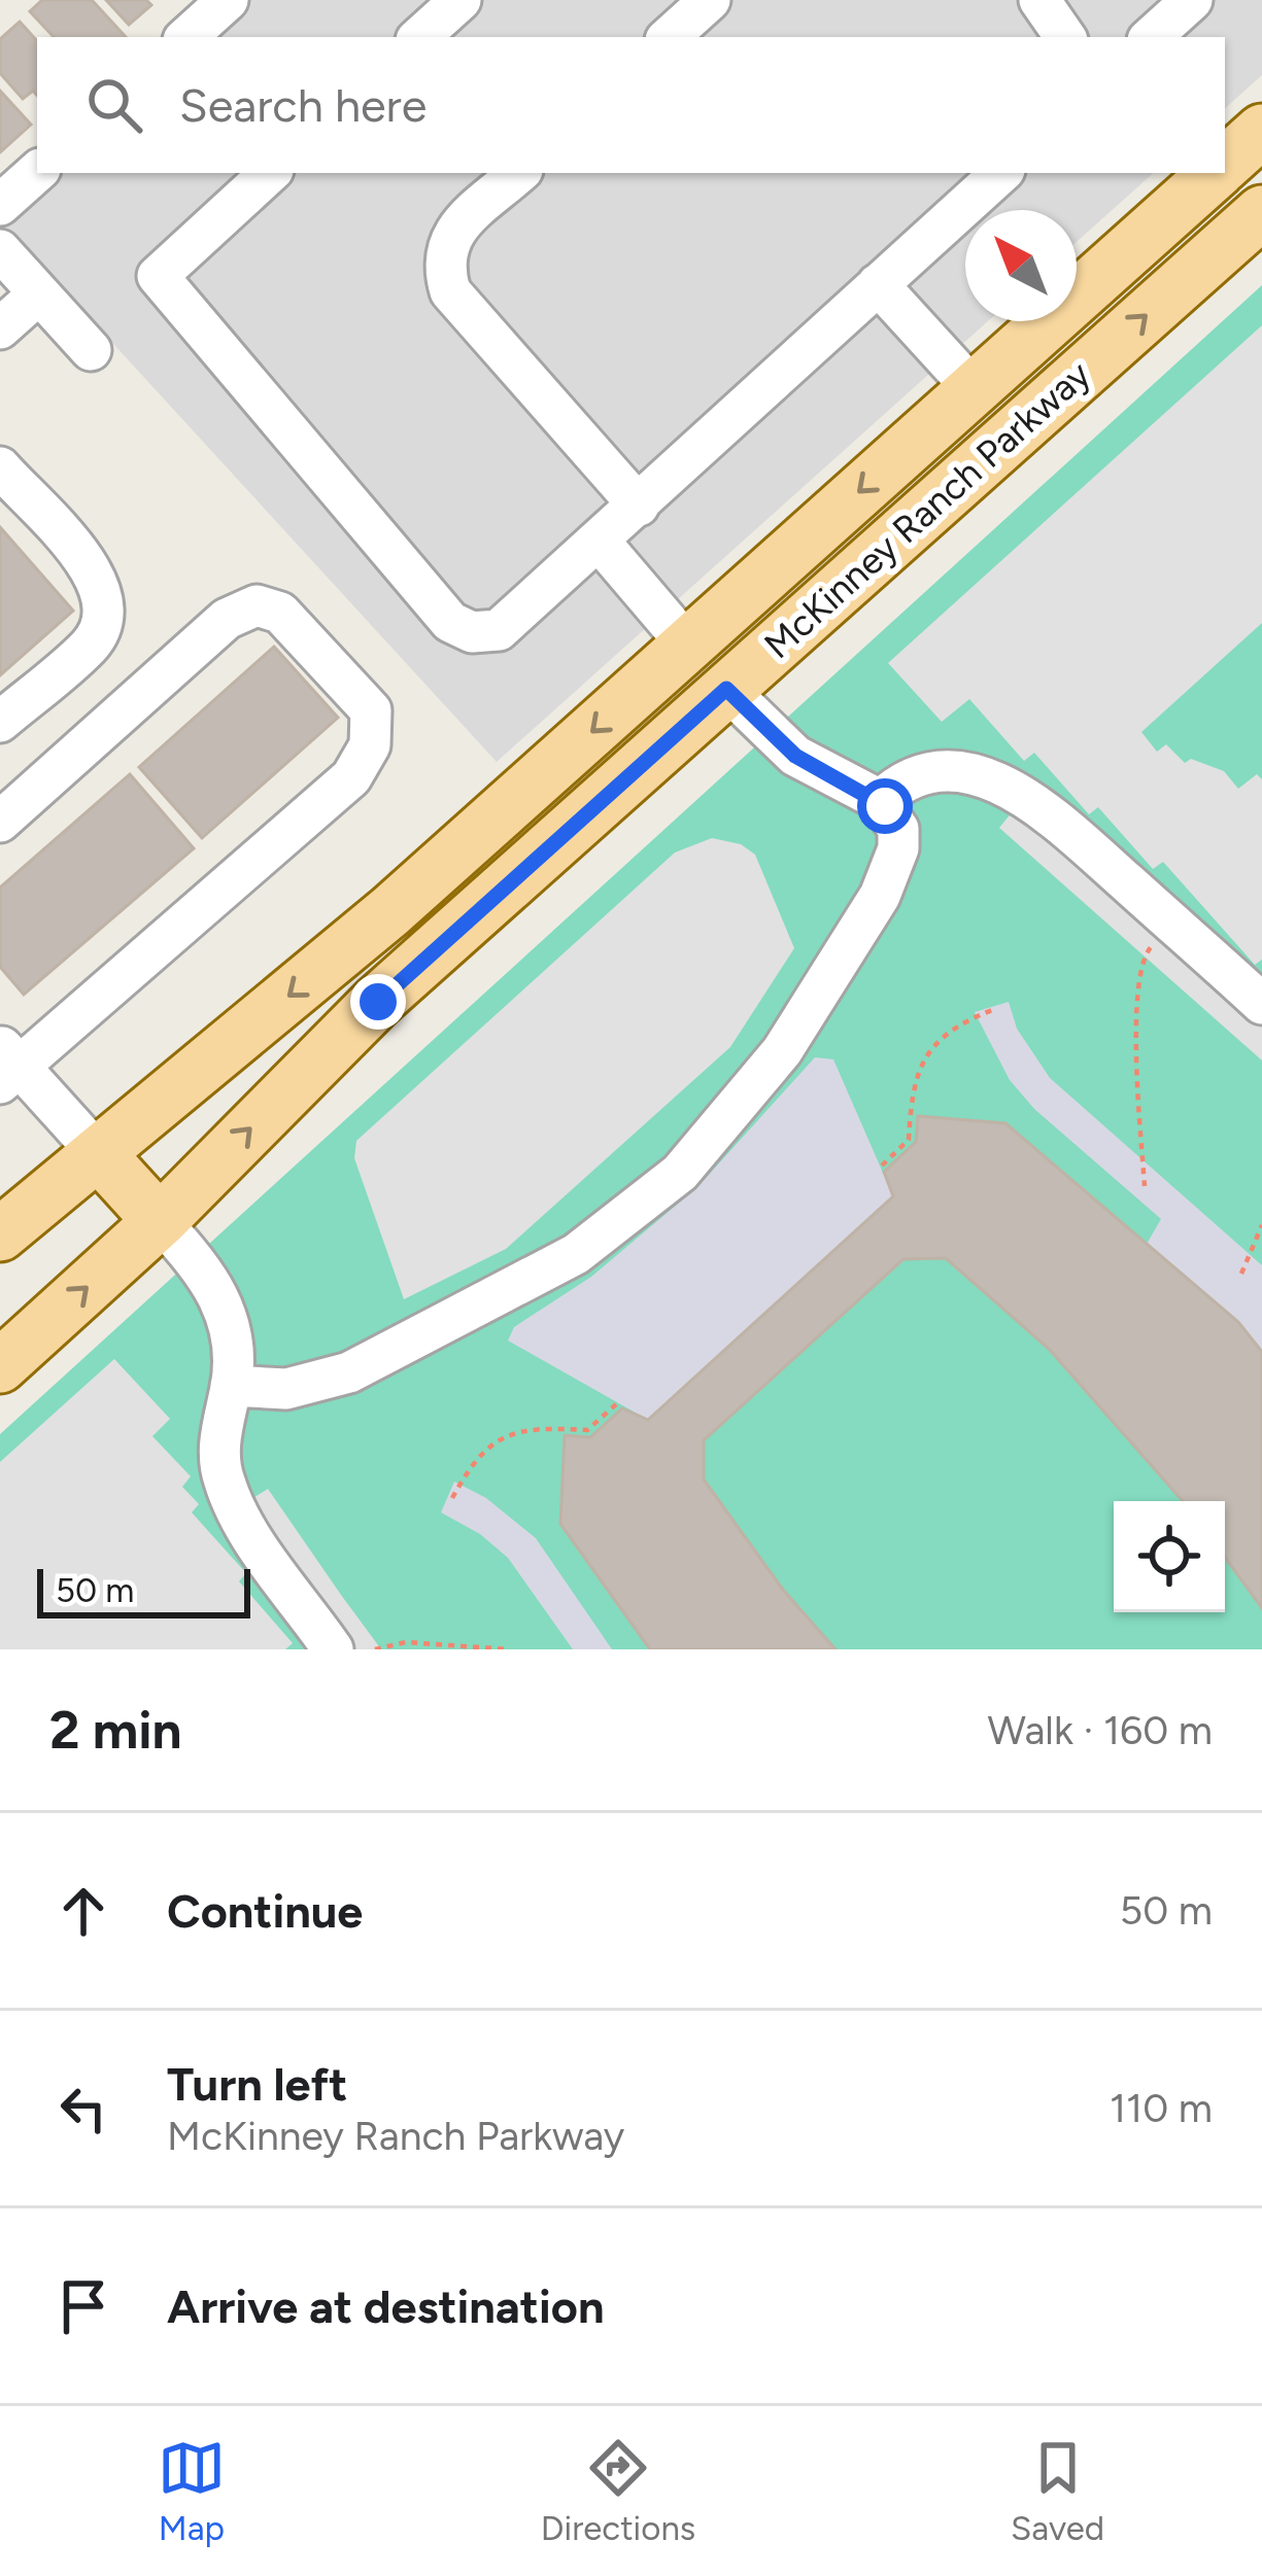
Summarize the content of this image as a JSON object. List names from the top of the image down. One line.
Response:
{"streets":{"main road":["McKinney Ranch Parkway"]},"scale_bar":"50 m","north":"top left","page":{"search":"Search here","scale":"50 m","heading":["2 min","Walk · 160 m"],"list":[["Continue","50 m"],["Turn left","McKinney Ranch Parkway","110 m"],"Arrive at destination"],"nav":["Map","Directions","Saved"]}}
